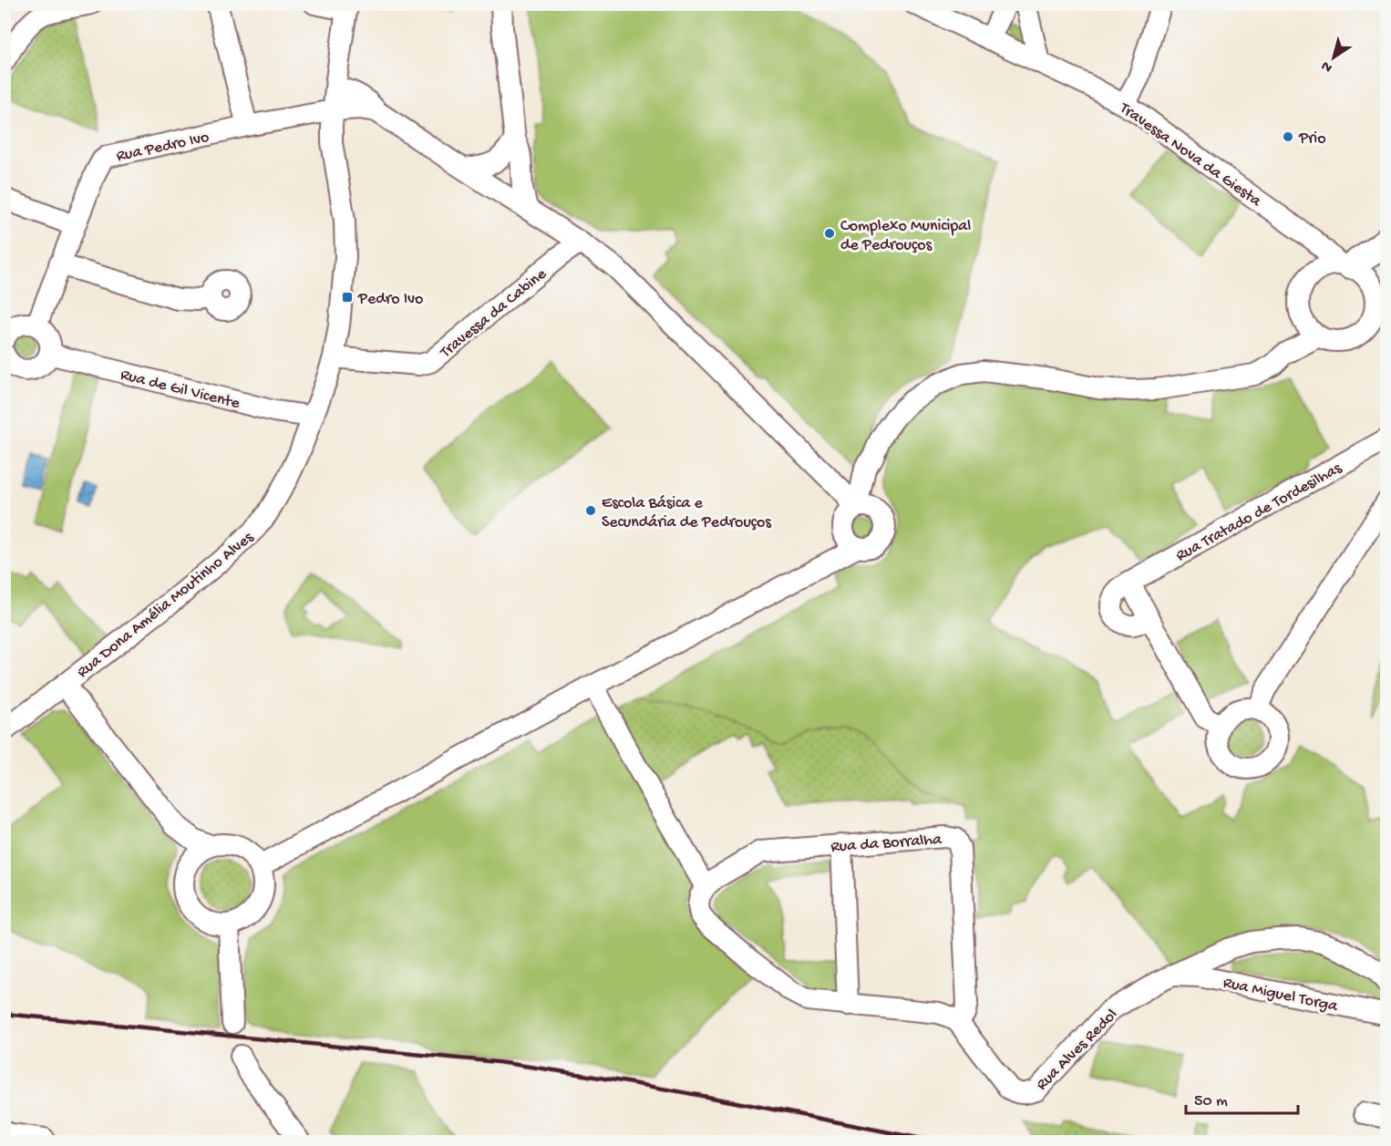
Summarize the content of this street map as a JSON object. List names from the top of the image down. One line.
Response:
{"streets":{"street":["Rua Pedro Ivo","Travessa Nova da Giesta","Travessa da Cabine","Rua de Gil Vicente","Rua Tratado de Tordesilhas","Rua Dona Amélia Moutinho Alves","Rua da Borralha","Rua Miguel Torga","Rua Alves Redol"]},"crossings":[["Rua Pedro Ivo","Rua Dona Amélia Moutinho Alves"],["Travessa da Cabine","Rua Dona Amélia Moutinho Alves"],["Rua de Gil Vicente","Rua Dona Amélia Moutinho Alves"],["Rua da Borralha","Rua Alves Redol"],["Rua Miguel Torga","Rua Alves Redol"]],"places":{"other":["Prio","Complexo Municipal de Pedrouços","Escola Básica e Secundária de Pedrouços"],"transit":["Pedro Ivo"]},"scale_bar":"50 m","north":"bottom left"}
